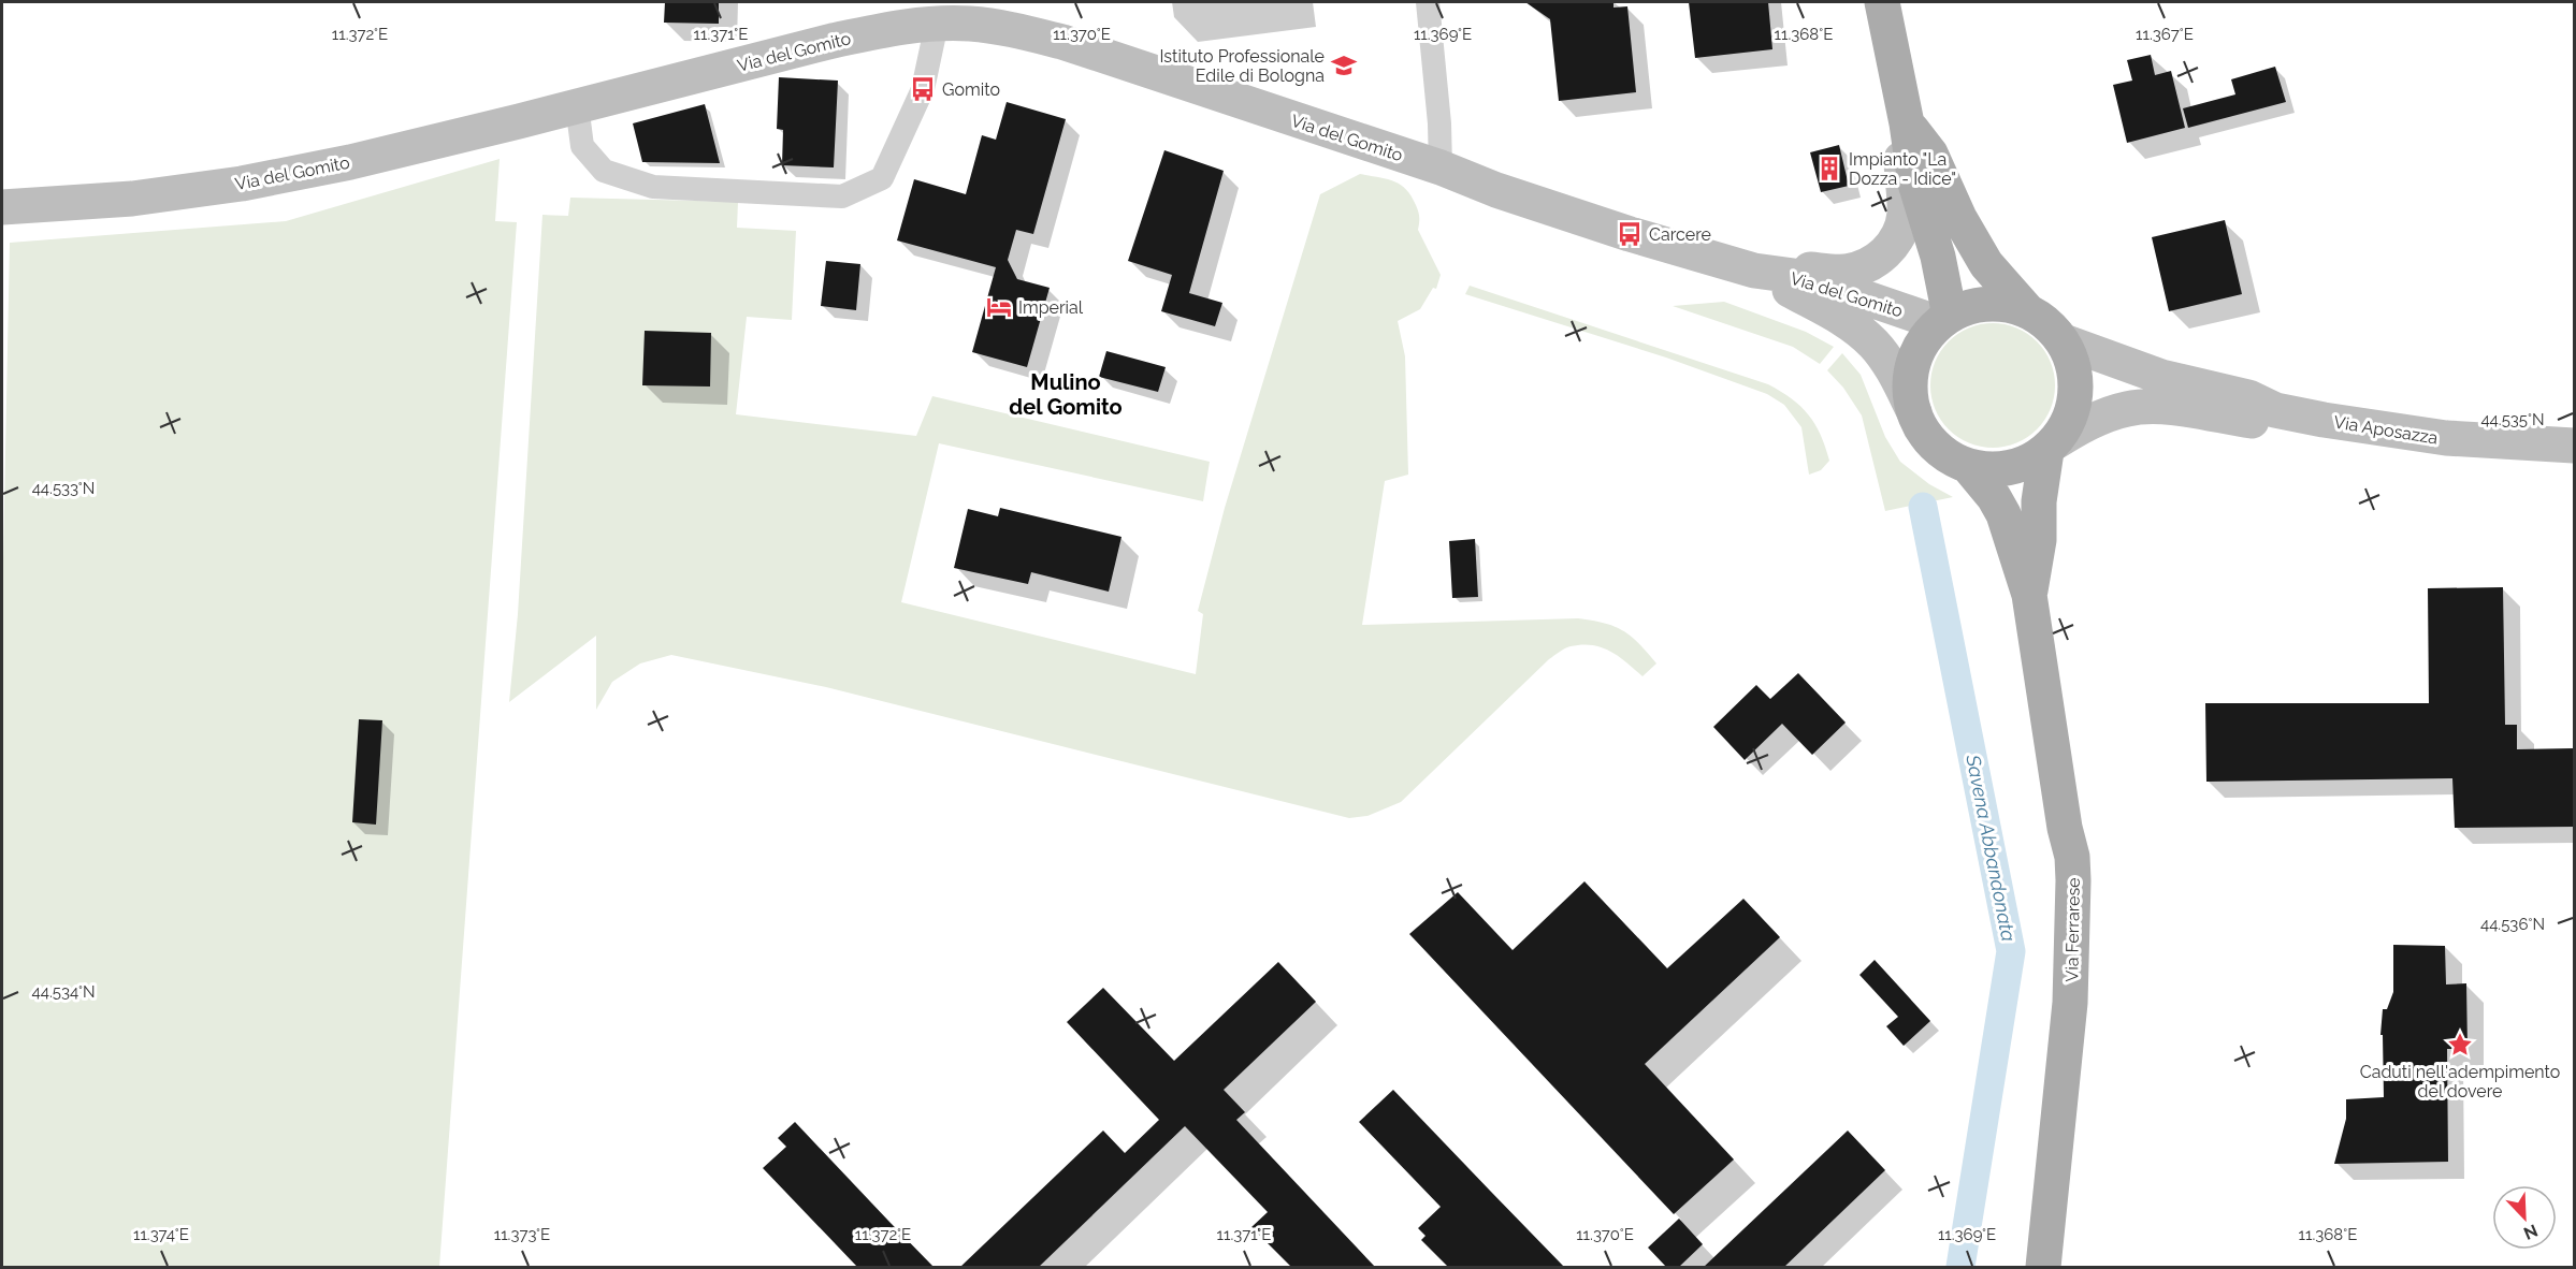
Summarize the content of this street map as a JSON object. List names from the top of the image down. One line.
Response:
{"streets":{"main road":["Via Ferrarese"],"street":["Via del Gomito","Via Aposazza"]},"crossings":[["Via del Gomito","Via Aposazza"]],"districts":["Mulino del Gomito"],"water":["Savena Abbandonata"],"places":{"school or university":["Istituto Professionale Edile di Bologna"],"bus stop":["Gomito","Carcere"],"building":["Impianto \"La Dozza - Idice\""],"hotel":["Imperial"],"place":["Caduti nell'adempimento del dovere"]},"north":"bottom right","coordinates":["11.372°E","11.371°E","11.370°E","11.368°E","11.367°E","11.369°E","44.535°N","44.533°N","44.536°N","44.534°N","11.374°E","11.373°E"]}
